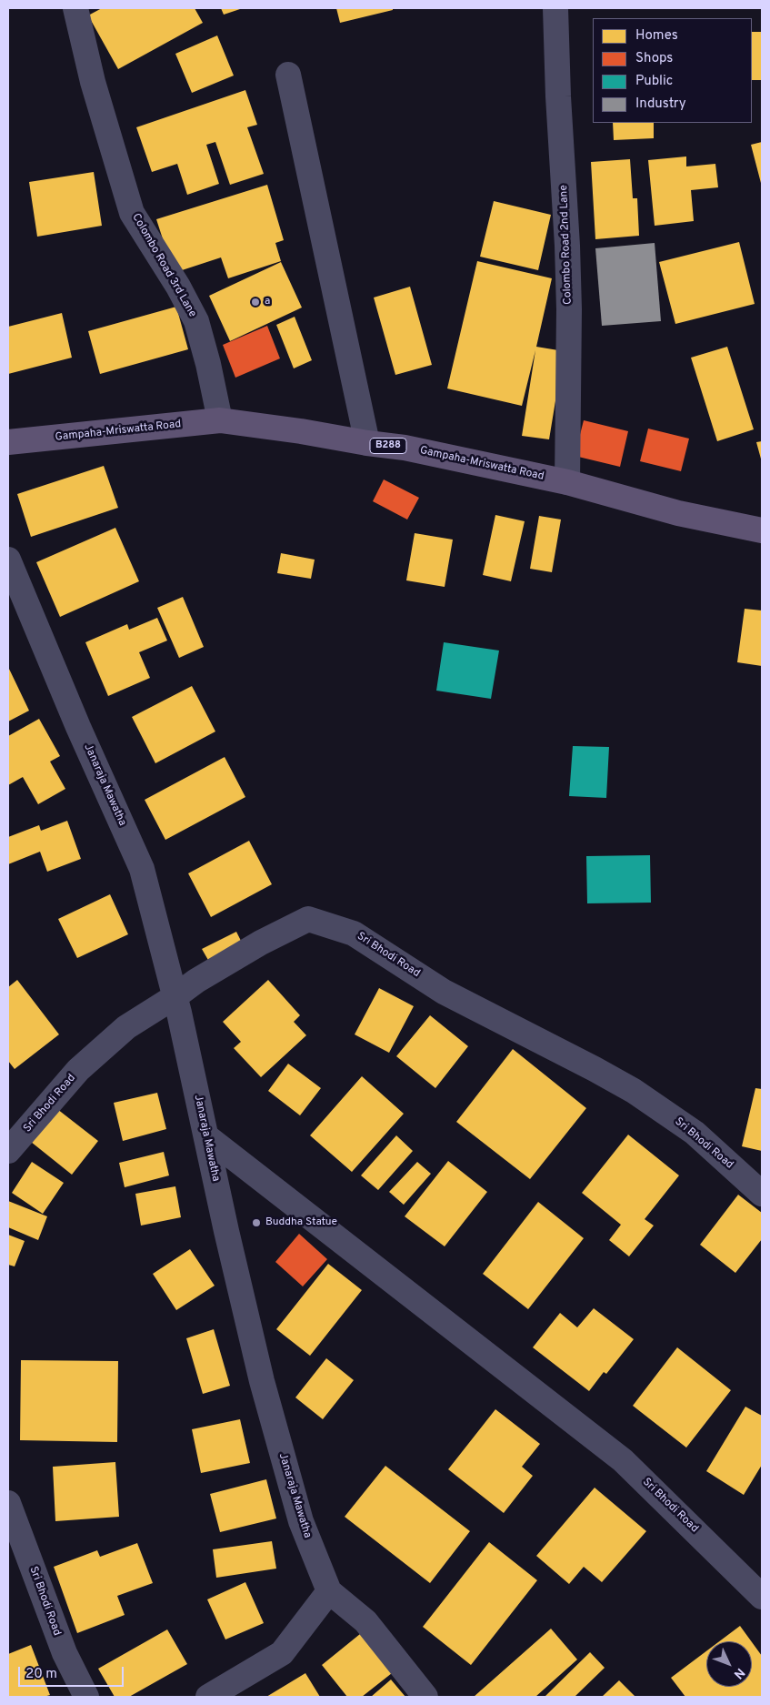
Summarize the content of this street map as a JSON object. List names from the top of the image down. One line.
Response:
{"streets":{"main road":["Gampaha-Mriswatta Road","B288"],"street":["Colombo Road 2nd Lane","Colombo Road 3rd Lane","Janaraja Mawatha","Sri Bhodi Road"]},"crossings":[["Colombo Road 2nd Lane","Gampaha-Mriswatta Road"],["Colombo Road 3rd Lane","Gampaha-Mriswatta Road"],["Janaraja Mawatha","Sri Bhodi Road"]],"places":["a","Buddha Statue"],"legend":["Homes","Shops","Public","Industry"],"scale_bar":"20 m","north":"bottom right"}
